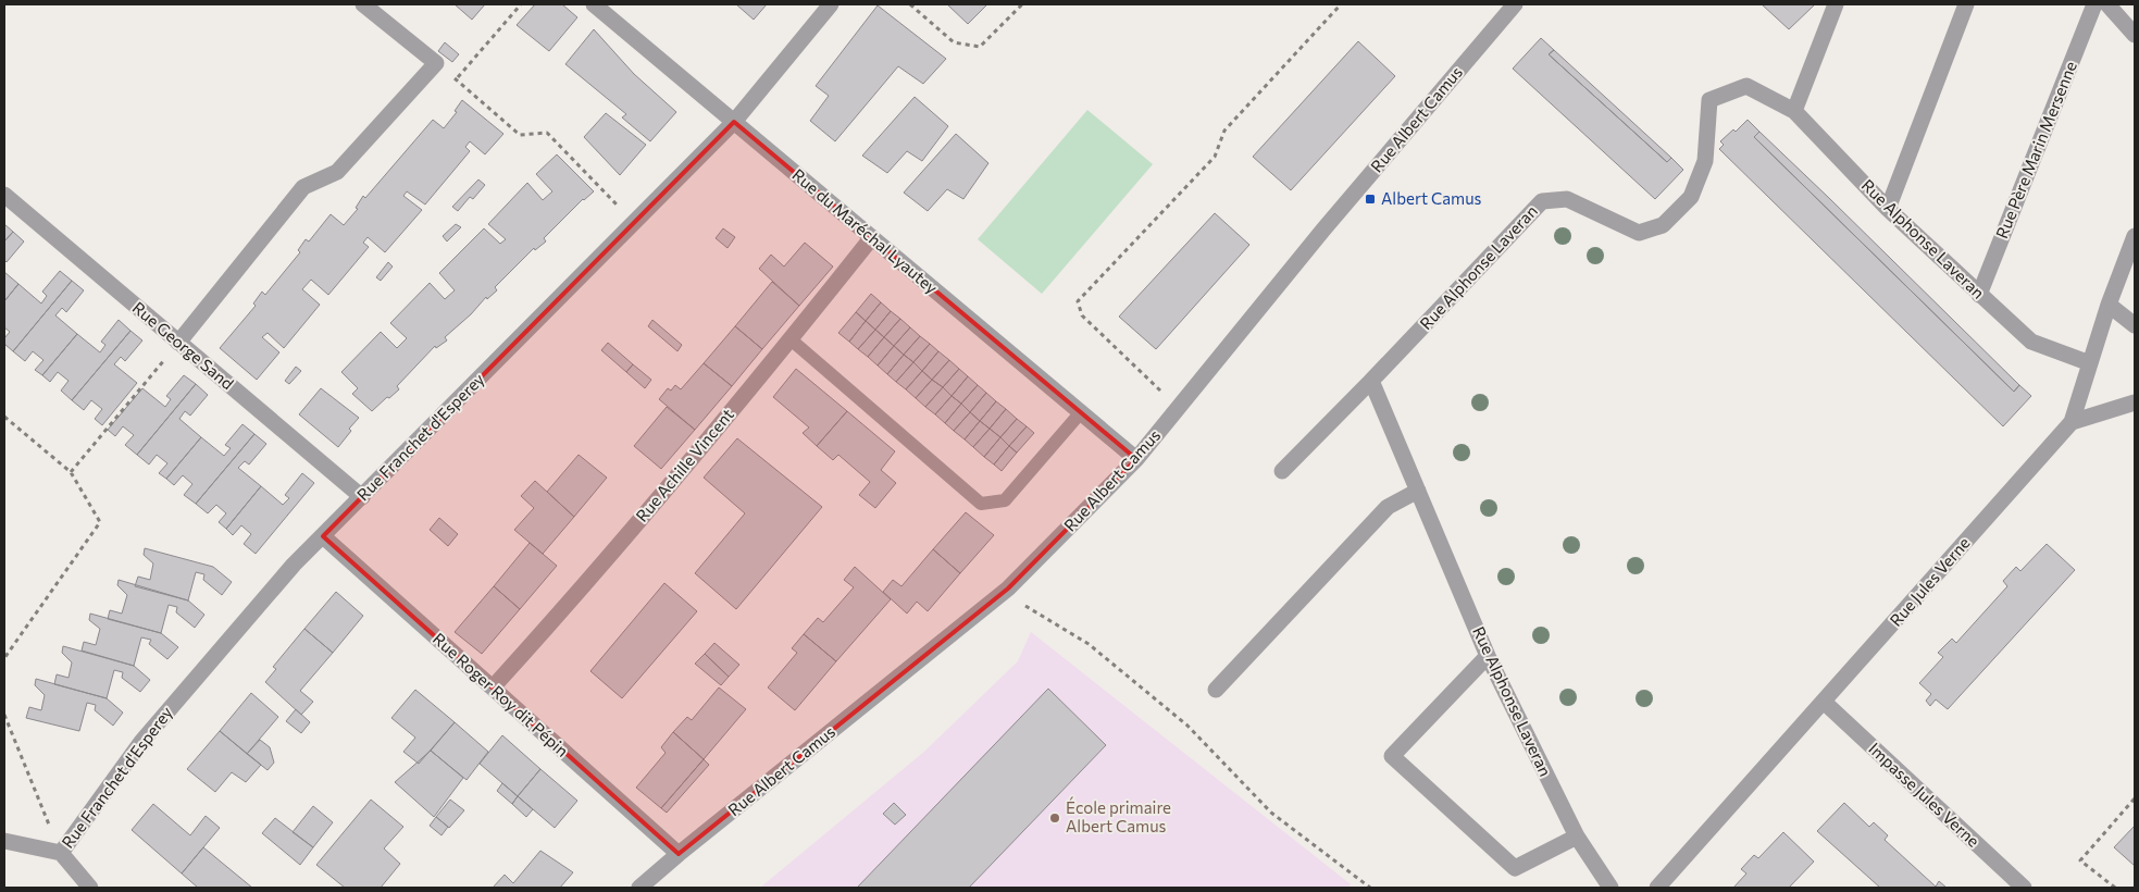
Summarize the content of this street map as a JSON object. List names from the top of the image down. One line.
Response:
{"streets":{"street":["Rue Albert Camus","Rue Père Marin Mersenne","Rue du Maréchal Lyautey","Rue Alphonse Laveran","Rue George Sand","Rue Franchet d'Esperey","Rue Achille Vincent","Rue Jules Verne","Rue Roger Roy dit Pépin","Impasse Jules Verne"]},"crossings":[["Rue Albert Camus","Rue du Maréchal Lyautey"],["Rue Albert Camus","Rue Roger Roy dit Pépin"],["Rue Père Marin Mersenne","Rue Alphonse Laveran"],["Rue du Maréchal Lyautey","Rue Franchet d'Esperey"],["Rue du Maréchal Lyautey","Rue Achille Vincent"],["Rue Alphonse Laveran","Rue Jules Verne"],["Rue George Sand","Rue Franchet d'Esperey"],["Rue Franchet d'Esperey","Rue Roger Roy dit Pépin"],["Rue Achille Vincent","Rue Roger Roy dit Pépin"],["Rue Jules Verne","Impasse Jules Verne"]],"places":{"transit":["Albert Camus"],"other":["École primaire Albert Camus"]}}
